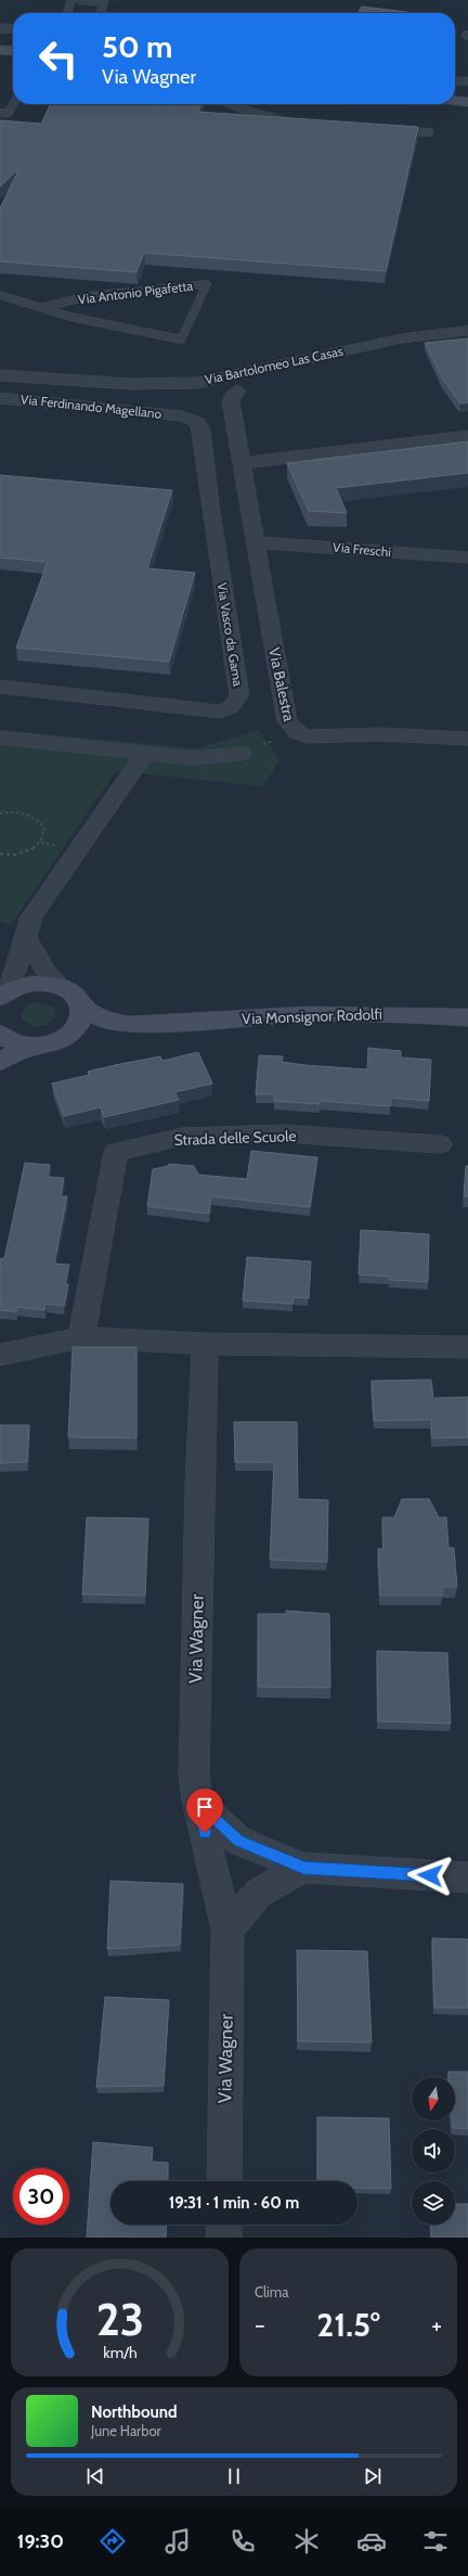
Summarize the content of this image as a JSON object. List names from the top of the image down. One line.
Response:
{"streets":{"street":["Via Bartolomeo Las Casas","Via Ferdinando Magellano","Via Freschi","Via Vasco da Gama","Via Balestra","Via Monsignor Rodolfi","Strada delle Scuole","Via Wagner"],"lane":["Via Antonio Pigafetta"]},"crossings":[["Via Ferdinando Magellano","Via Vasco da Gama"],["Via Freschi","Via Balestra"]],"north":"bottom","page":{"turn":["50 m","Via Wagner"],"limit":"30","trip":"19:31 · 1 min · 60 m","tile":"Clima","heat":["−","21.5°","+"],"song":["Northbound","June Harbor"],"tabs":"19:30","gauge":["23","km/h"]}}
